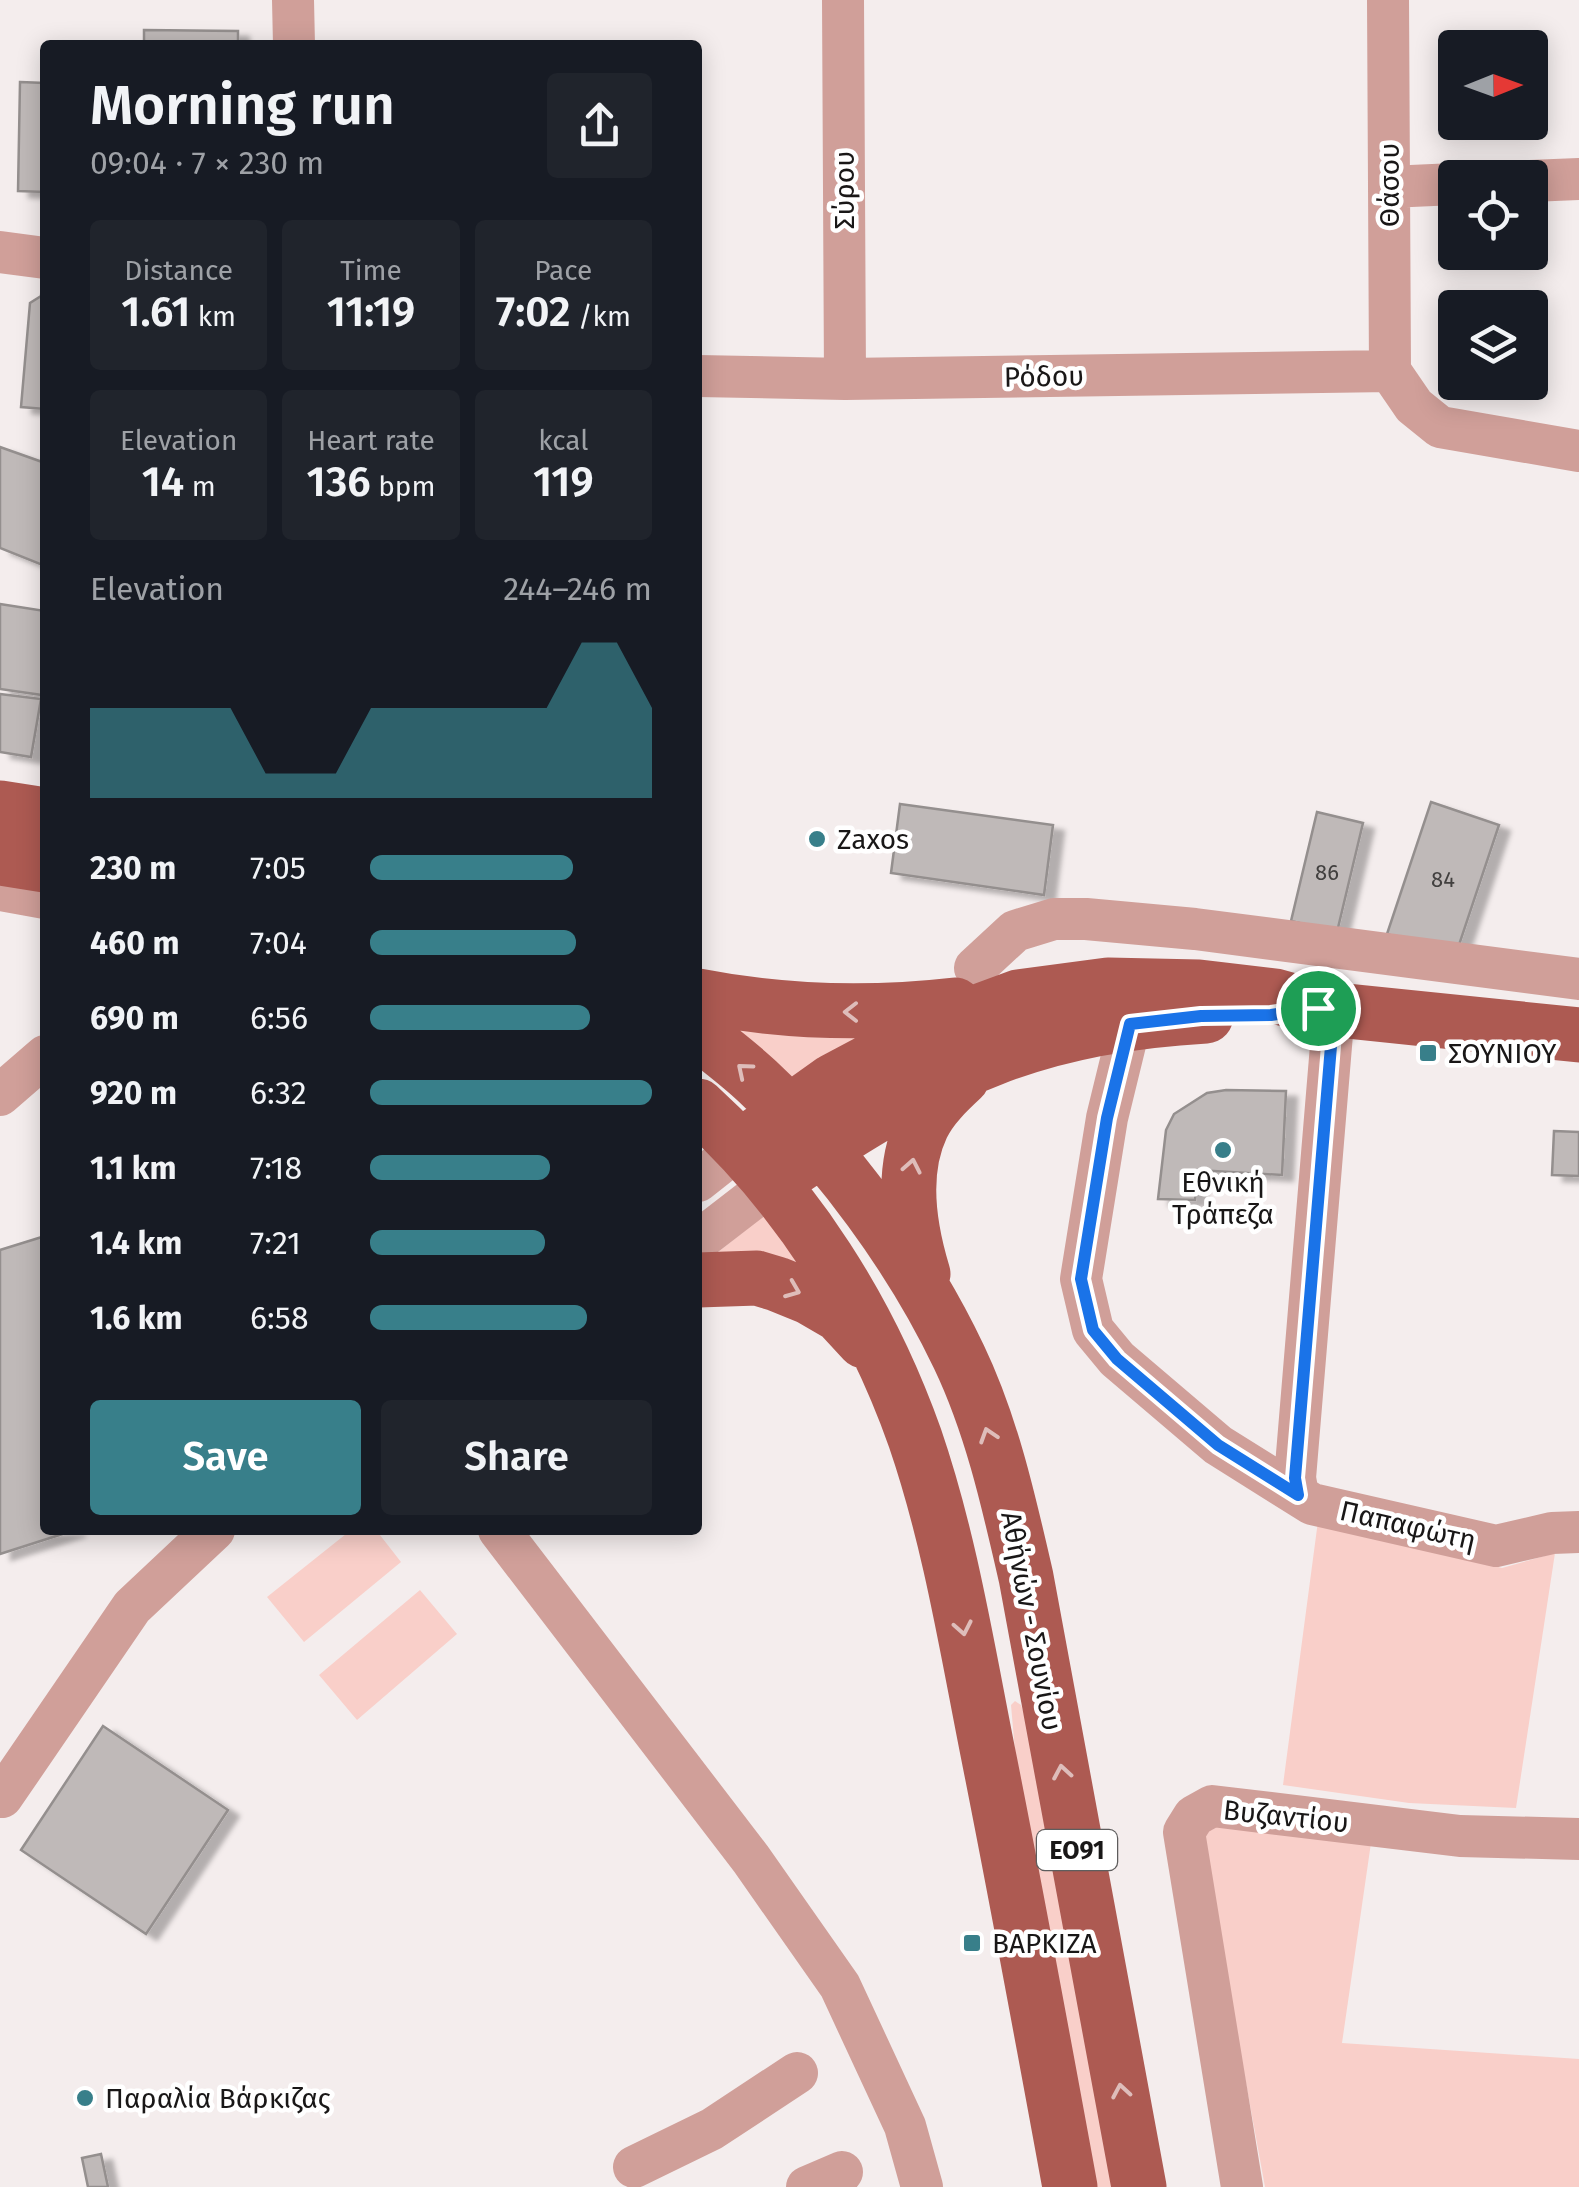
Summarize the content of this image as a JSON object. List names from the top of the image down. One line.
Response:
{"streets":{"main road":["Αθήνών - Σουνίου","ΕΟ91"],"street":["Θάσου","Σύρου","Ρόδου","Παπαφώτη","Βυζαντίου"]},"crossings":[["Θάσου","Ρόδου"],["Σύρου","Ρόδου"],["Αθήνών - Σουνίου","ΕΟ91"]],"places":{"other":["Zaxos","Εθνική Τράπεζα","Παραλία Βάρκιζας"],"transit":["ΣΟΥΝΙΟΥ","ΒΑΡΚΙΖΑ"]},"house_numbers":["86","84"],"north":"right","page":{"heading":["Morning run","09:04 · 7 × 230 m"],"stats":[["Distance","1.61 km"],["Time","11:19"],["Pace","7:02 /km"],["Elevation","14 m"],["Heart rate","136 bpm"],["kcal","119"]],"chart":["Elevation","244–246 m"],"list":[{"name":"230 m","note":"7:05"},{"name":"460 m","note":"7:04"},{"name":"690 m","note":"6:56"},{"name":"920 m","note":"6:32"},{"name":"1.1 km","note":"7:18"},{"name":"1.4 km","note":"7:21"},{"name":"1.6 km","note":"6:58"}],"buttons":["Save","Share"]}}
